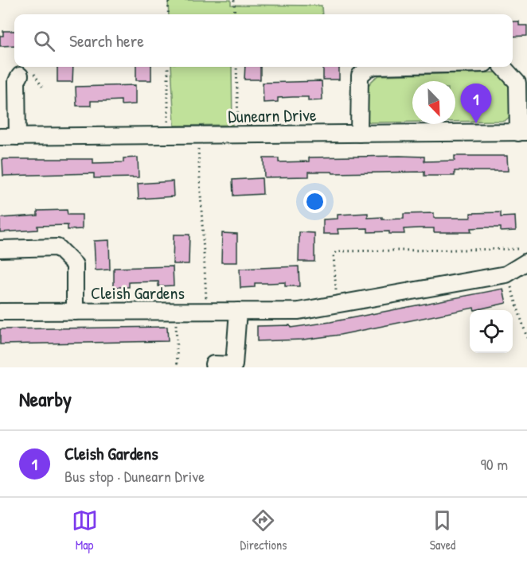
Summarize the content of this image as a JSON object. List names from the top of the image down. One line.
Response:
{"streets":{"street":["Dunearn Drive","Cleish Gardens"]},"north":"bottom right","page":{"search":"Search here","pins":"1","heading":"Nearby","list":[{"mark":"1","name":"Cleish Gardens","note":"Bus stop · Dunearn Drive","value":"90 m"}],"nav":["Map","Directions","Saved"]}}
